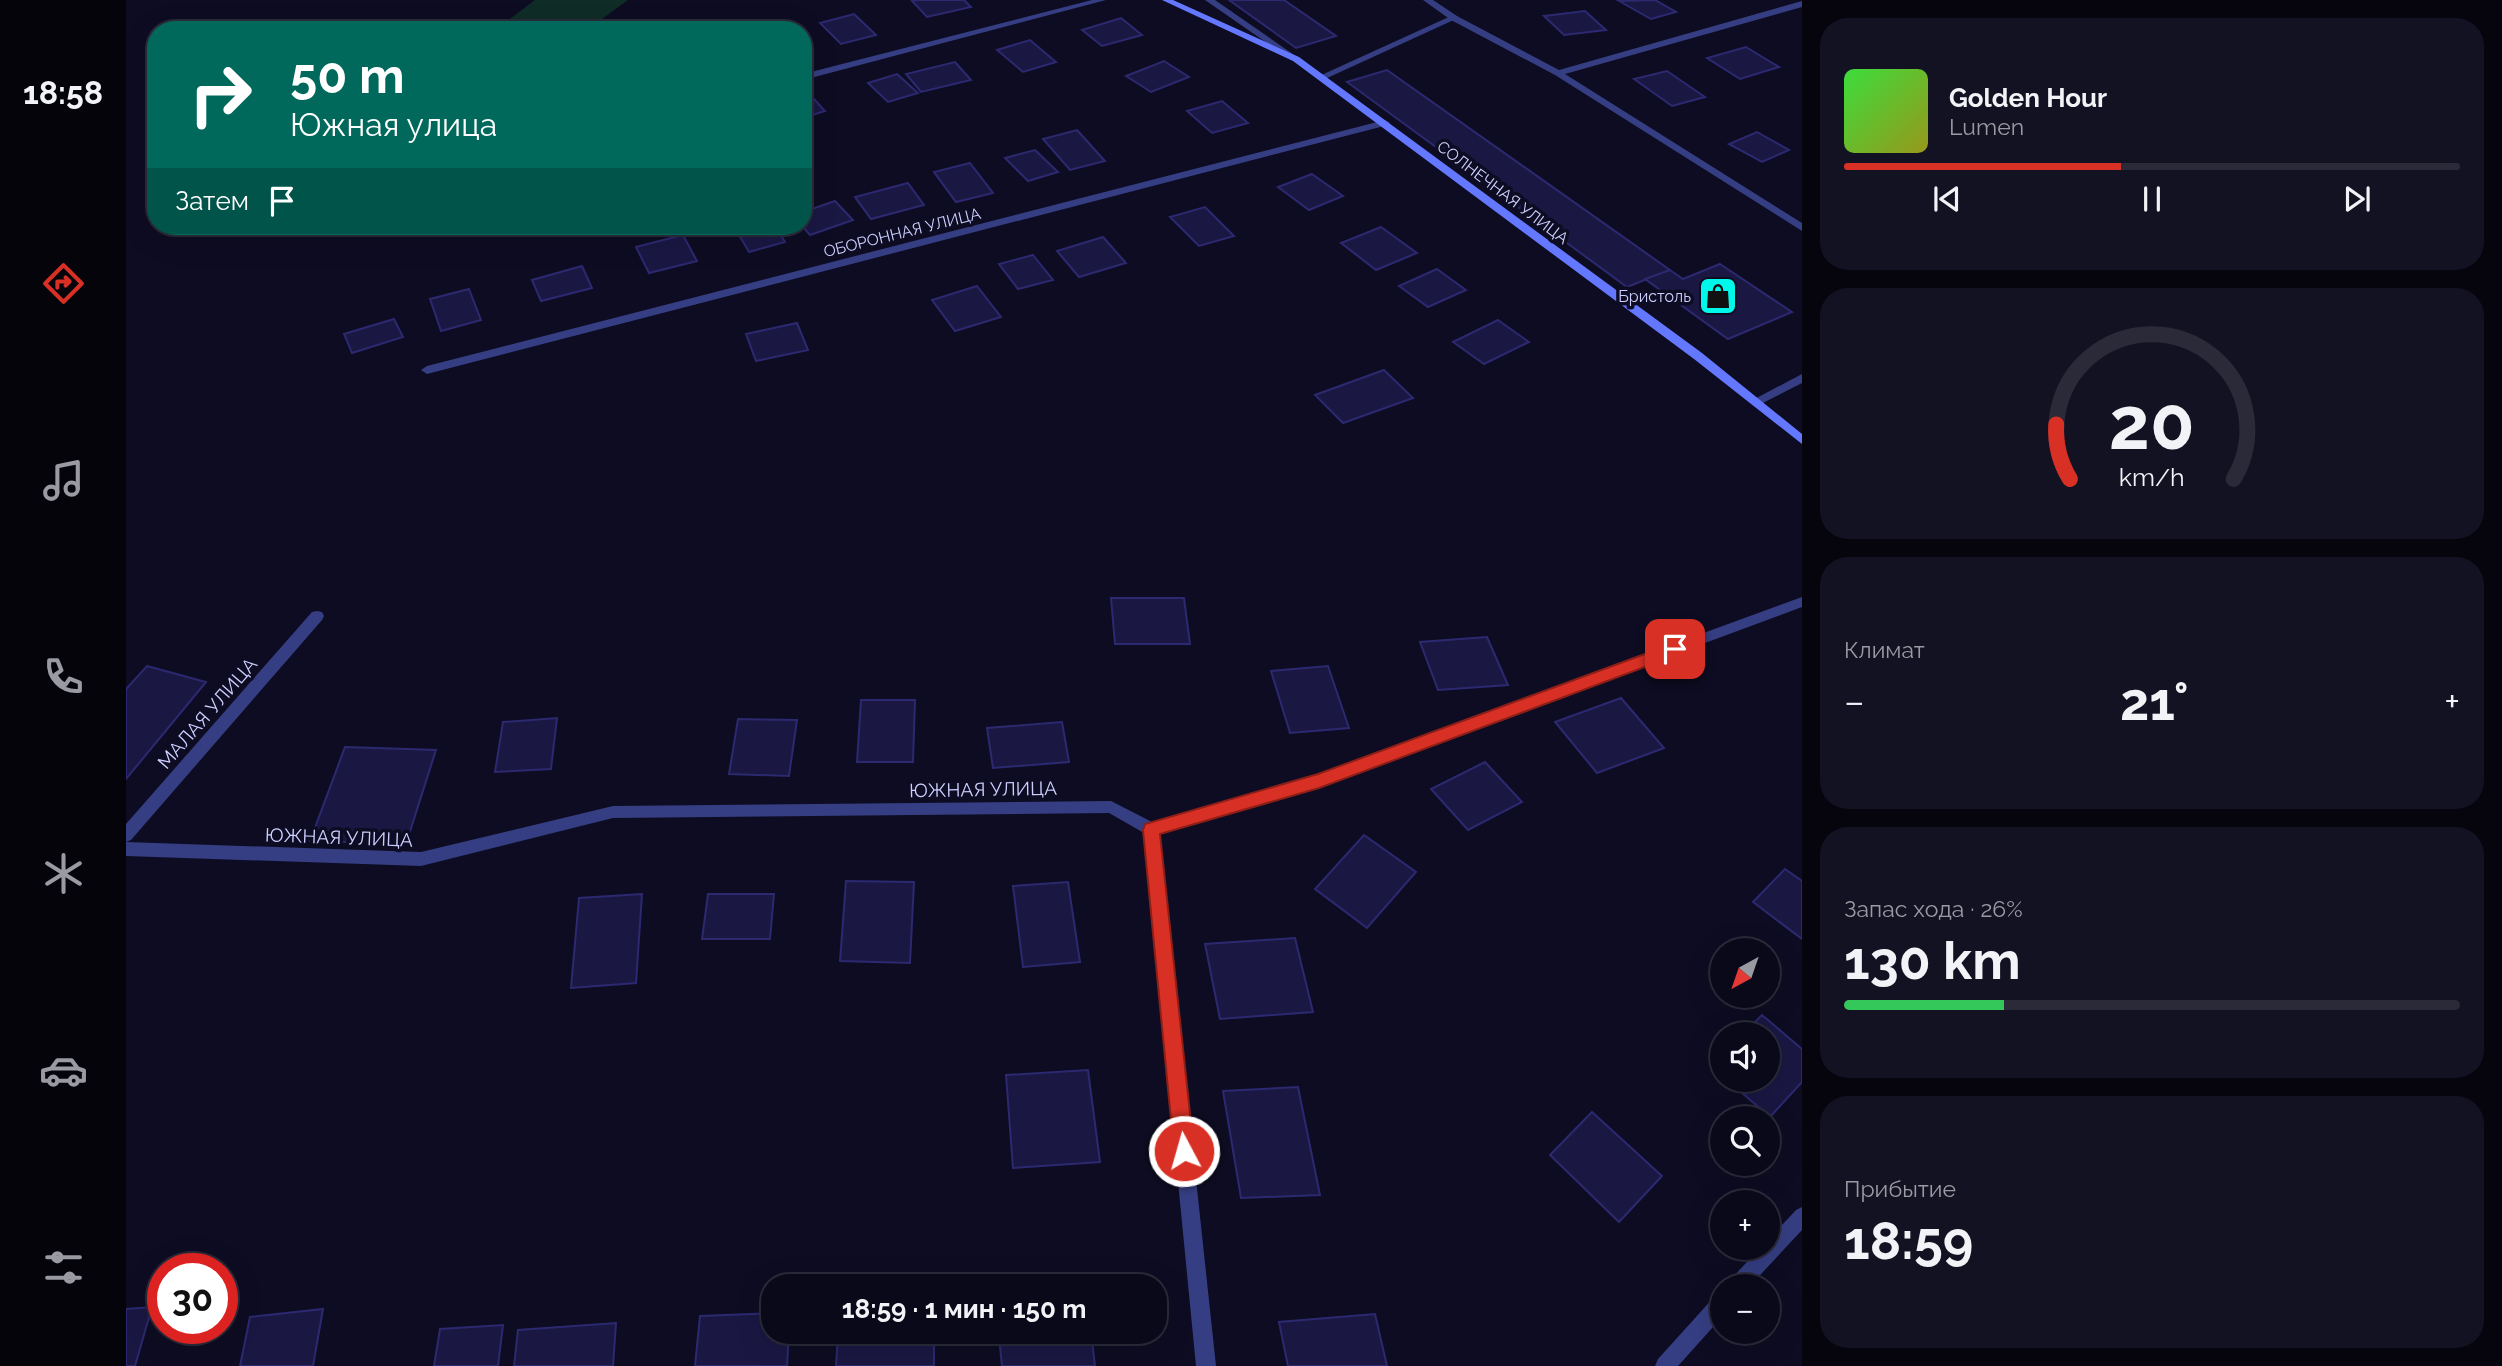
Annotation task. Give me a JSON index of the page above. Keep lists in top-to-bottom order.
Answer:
{
  "streets": {
    "street": [
      "СОЛНЕЧНАЯ УЛИЦА",
      "ОБОРОННАЯ УЛИЦА",
      "МАЛАЯ УЛИЦА",
      "ЮЖНАЯ УЛИЦА"
    ]
  },
  "crossings": [
    ["СОЛНЕЧНАЯ УЛИЦА", "ОБОРОННАЯ УЛИЦА"]
  ],
  "places": {
    "shop": ["Бристоль"]
  },
  "north": "bottom left",
  "page": {
    "tabs": "18:58",
    "turn": ["50 m", "Южная улица"],
    "song": ["Golden Hour", "Lumen"],
    "then": "Затем",
    "tile": [
      "Климат",
      ["Запас хода · 26%", "130 km"],
      ["Прибытие", "18:59"]
    ],
    "heat": ["−", "21°", "+"],
    "map_buttons": ["+", "−"],
    "limit": "30",
    "trip": "18:59 · 1 мин · 150 m",
    "gauge": ["20", "km/h"]
  }
}
